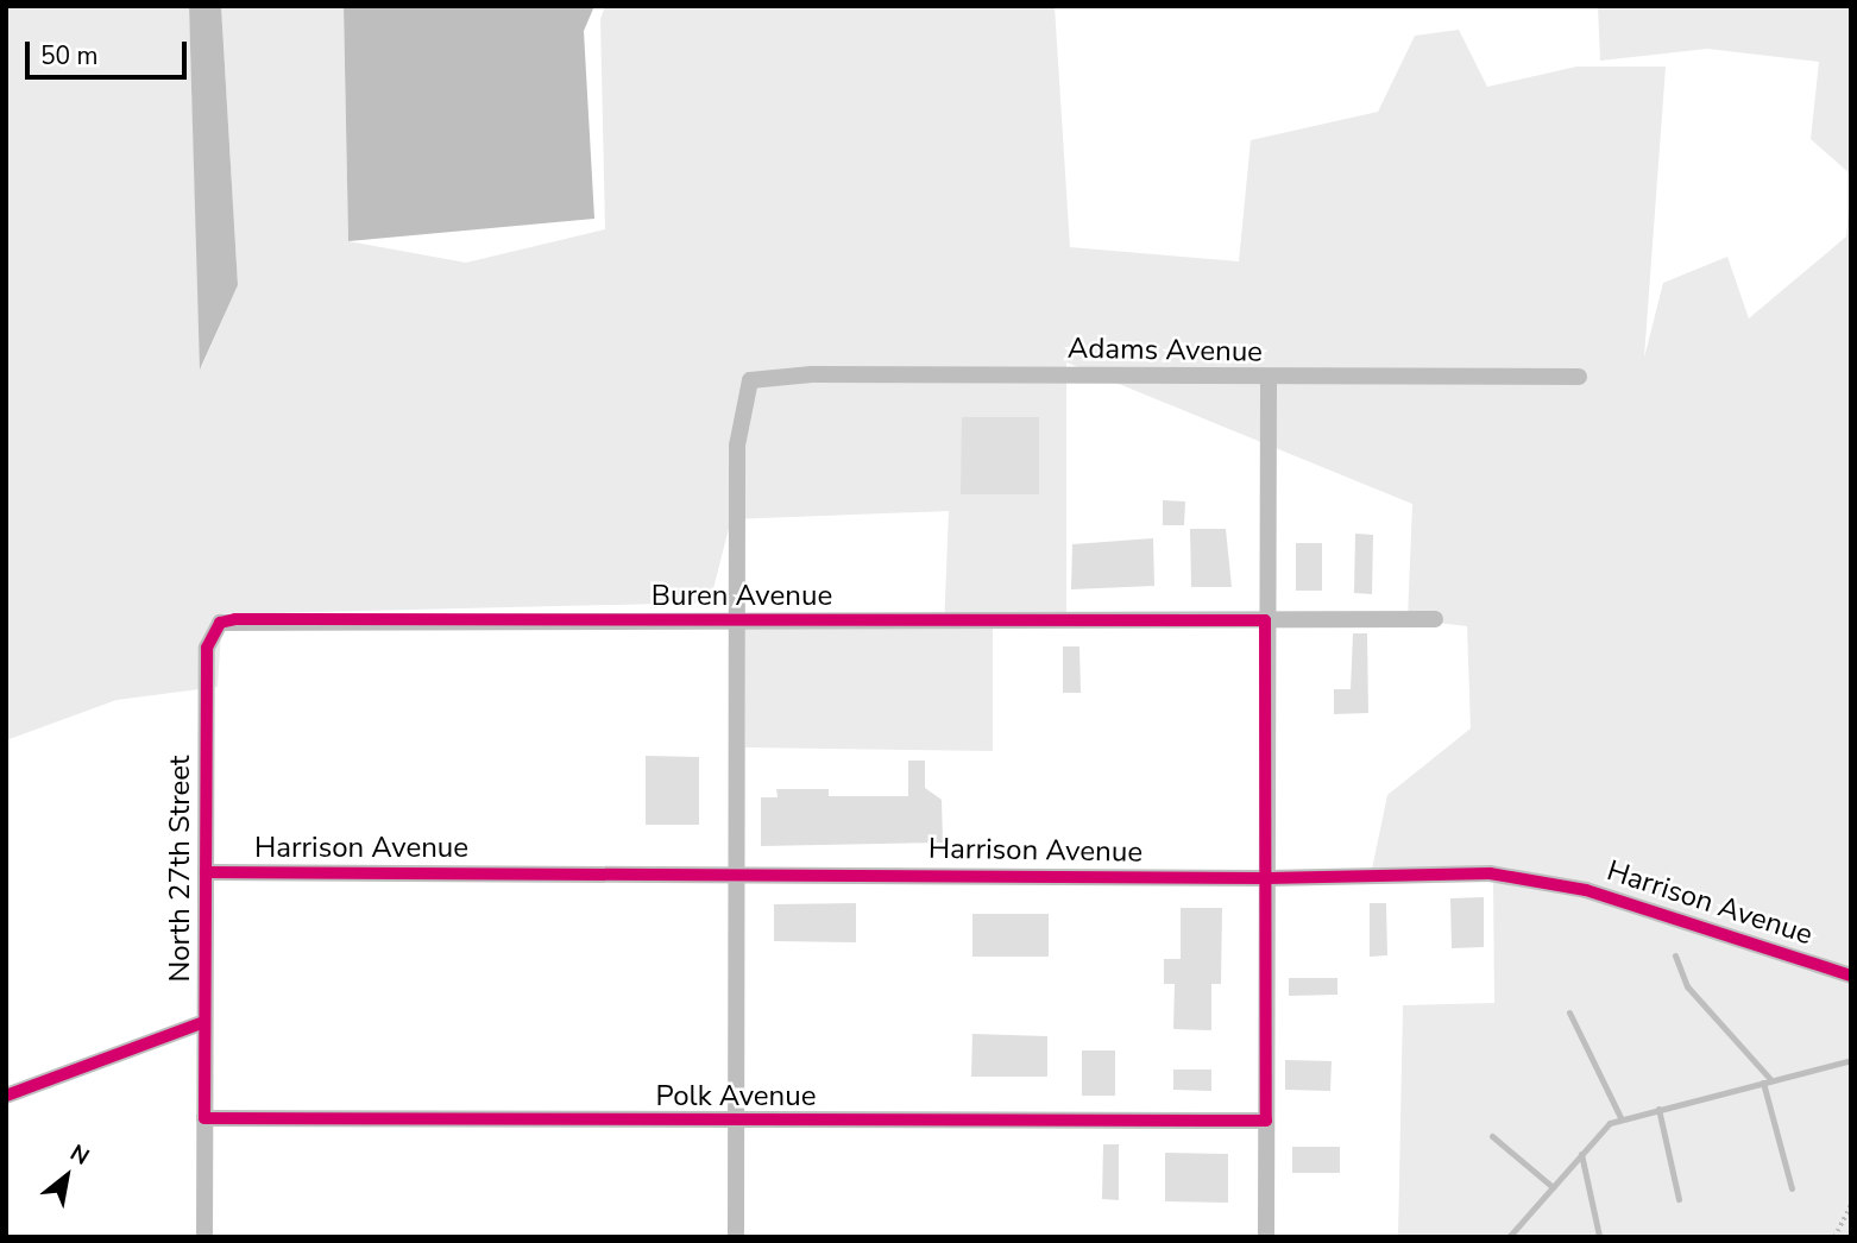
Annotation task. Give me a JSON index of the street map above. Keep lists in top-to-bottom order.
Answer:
{
  "streets": {
    "street": [
      "Adams Avenue",
      "Buren Avenue",
      "Harrison Avenue",
      "North 27th Street",
      "Polk Avenue"
    ]
  },
  "crossings": [
    ["Adams Avenue", "Buren Avenue"],
    ["Buren Avenue", "North 27th Street"],
    ["Harrison Avenue", "North 27th Street"],
    ["North 27th Street", "Polk Avenue"]
  ],
  "scale_bar": "50 m",
  "north": "top right"
}
